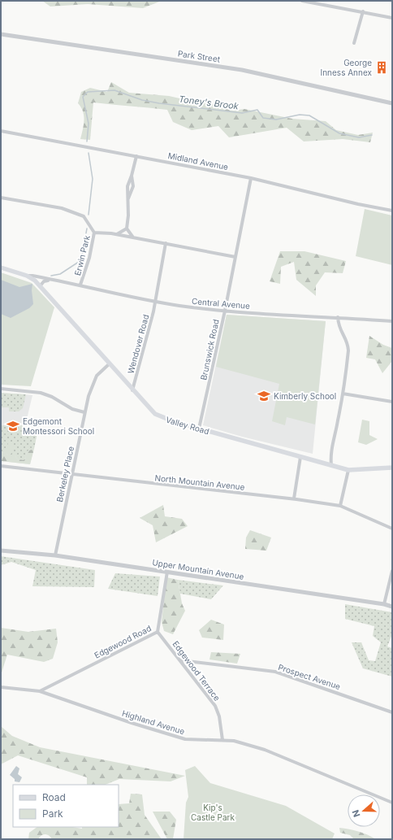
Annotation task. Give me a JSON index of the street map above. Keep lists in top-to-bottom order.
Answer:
{
  "streets": {
    "main road": ["Valley Road"],
    "street": [
      "Park Street",
      "Midland Avenue",
      "Erwin Park",
      "Central Avenue",
      "Wendover Road",
      "Brunswick Road",
      "Berkeley Place",
      "North Mountain Avenue",
      "Upper Mountain Avenue",
      "Edgewood Road",
      "Edgewood Terrace",
      "Prospect Avenue",
      "Highland Avenue"
    ]
  },
  "crossings": [
    ["Midland Avenue", "Brunswick Road"],
    ["Erwin Park", "Central Avenue"],
    ["Erwin Park", "Brunswick Road"],
    ["Central Avenue", "Wendover Road"],
    ["Central Avenue", "Brunswick Road"],
    ["Central Avenue", "Valley Road"],
    ["Wendover Road", "Valley Road"],
    ["Brunswick Road", "Valley Road"],
    ["Valley Road", "Berkeley Place"],
    ["Berkeley Place", "North Mountain Avenue"],
    ["Berkeley Place", "Upper Mountain Avenue"],
    ["Upper Mountain Avenue", "Edgewood Road"],
    ["Edgewood Road", "Edgewood Terrace"],
    ["Edgewood Road", "Highland Avenue"],
    ["Edgewood Terrace", "Prospect Avenue"],
    ["Edgewood Terrace", "Highland Avenue"]
  ],
  "water": ["Toney's Brook"],
  "parks": ["Kip's Castle Park"],
  "places": {
    "building": ["George Inness Annex"],
    "school or university": ["Kimberly School", "Edgemont Montessori School"]
  },
  "legend": ["Road", "Park"],
  "north": "left"
}
